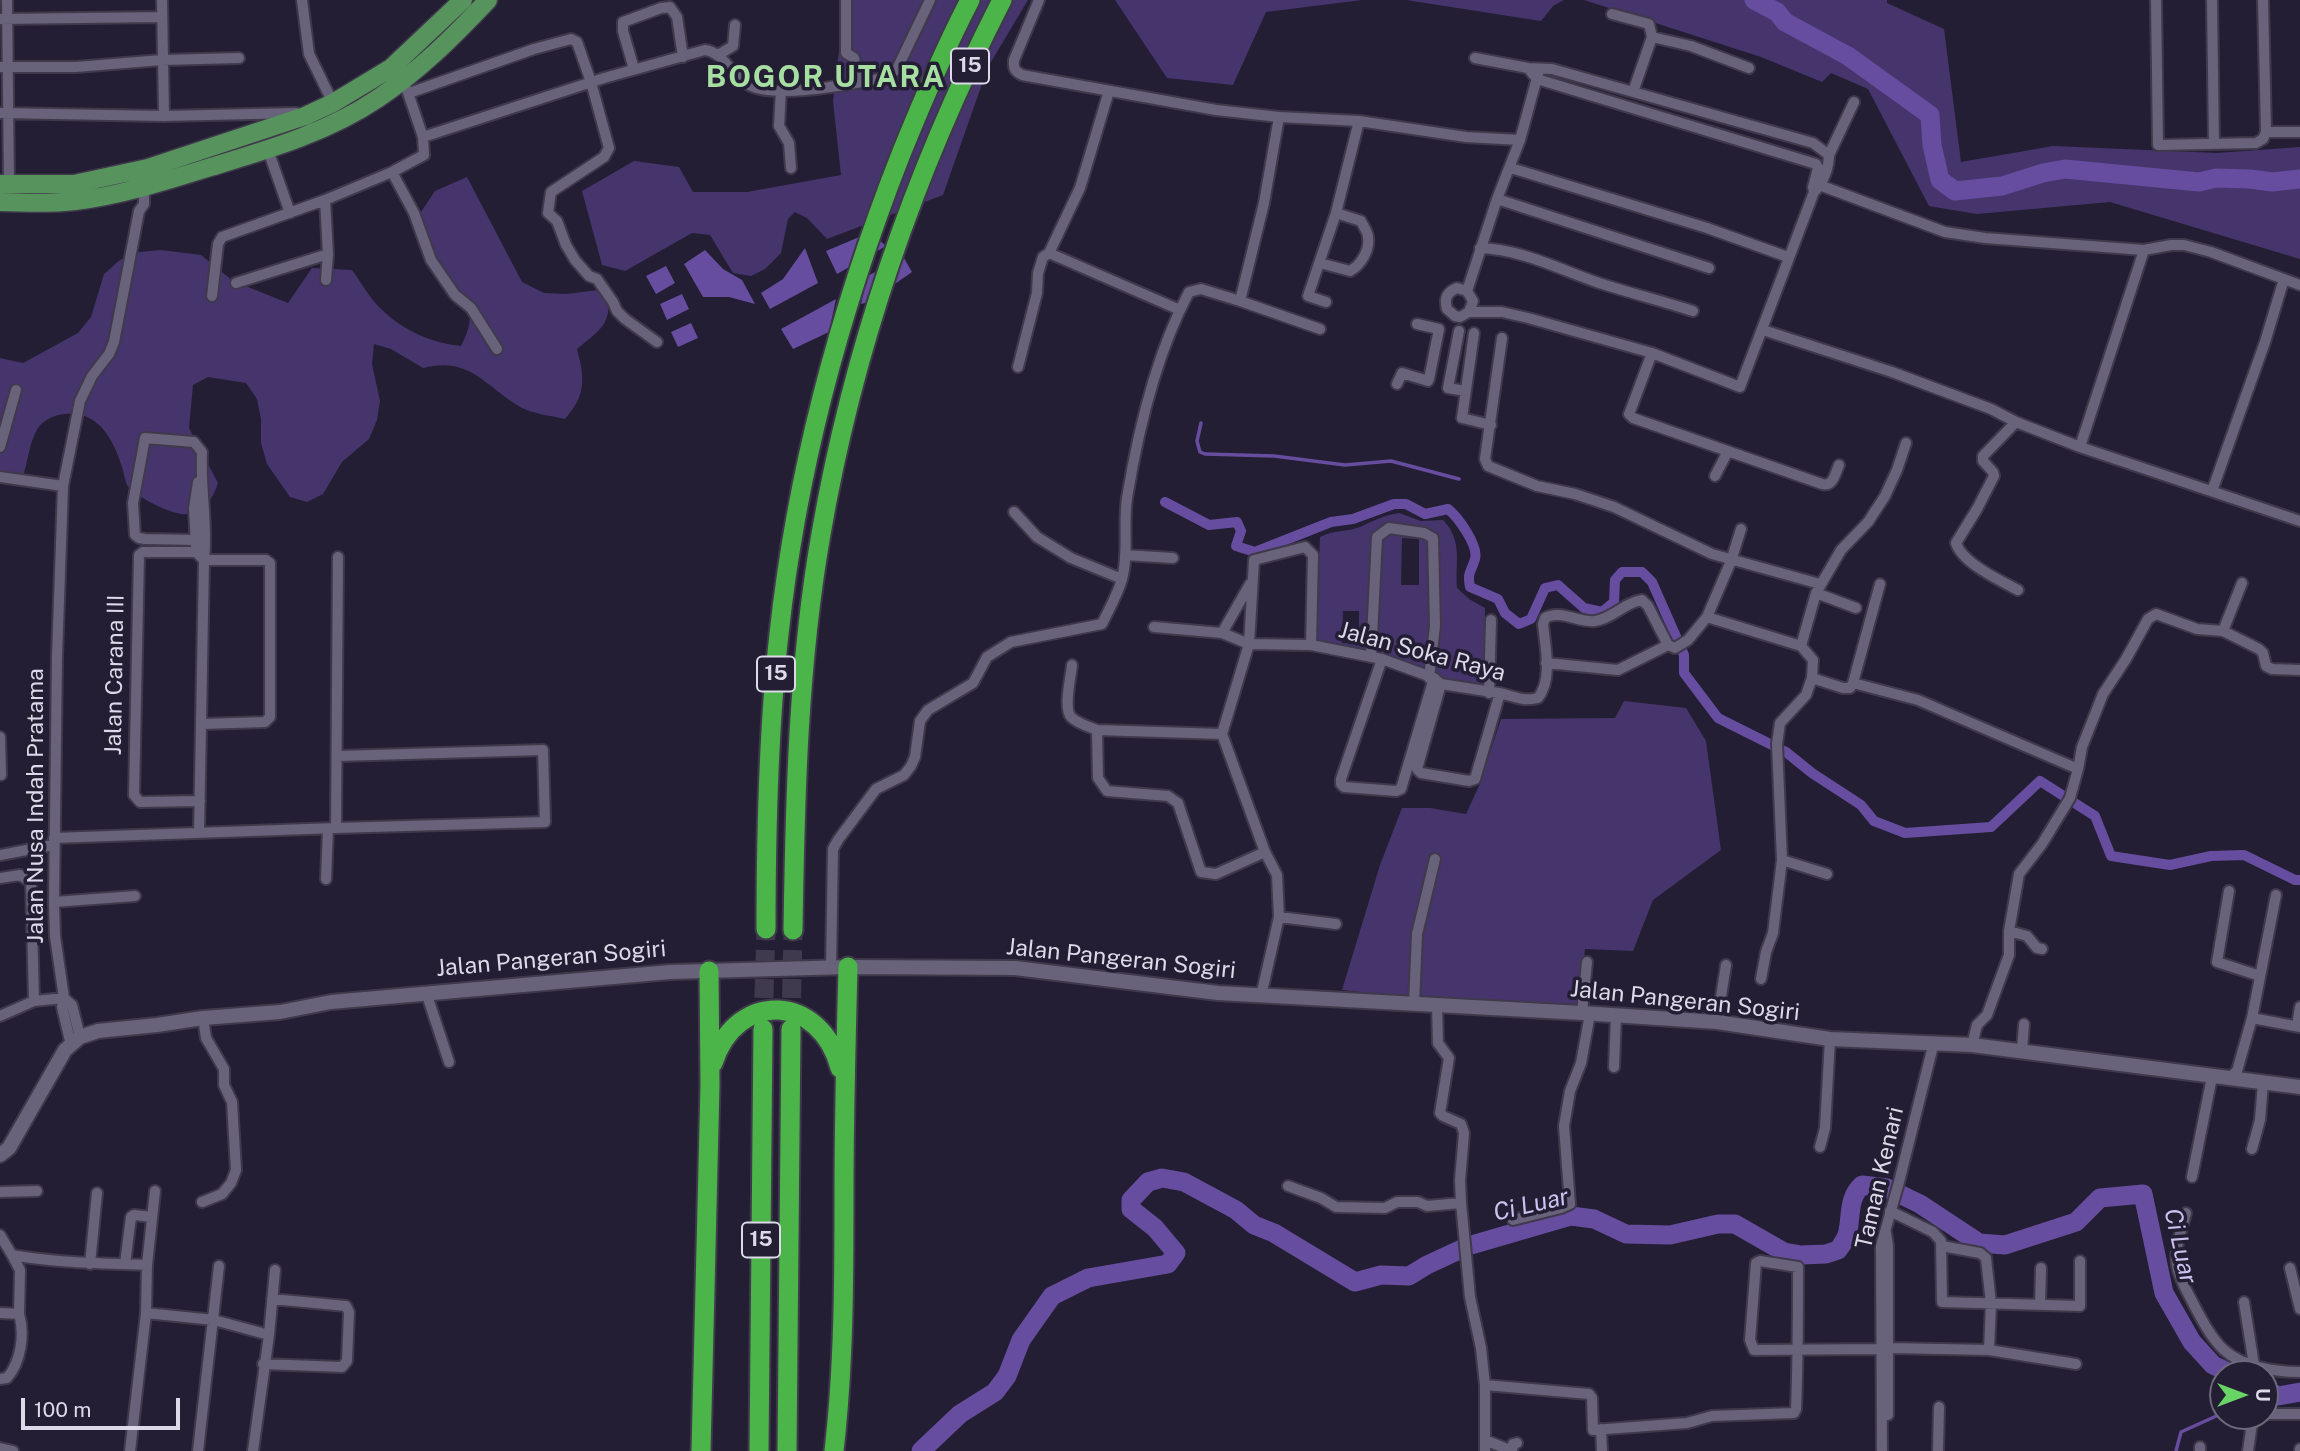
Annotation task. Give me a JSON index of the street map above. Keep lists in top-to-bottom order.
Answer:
{
  "streets": {
    "highway": ["15"],
    "street": [
      "Jalan Soka Raya",
      "Jalan Carana III",
      "Jalan Nusa Indah Pratama",
      "Jalan Pangeran Sogiri",
      "Taman Kenari"
    ]
  },
  "crossings": [
    ["Jalan Nusa Indah Pratama", "Jalan Pangeran Sogiri"],
    ["Jalan Pangeran Sogiri", "Taman Kenari"]
  ],
  "districts": ["BOGOR UTARA"],
  "water": ["Ci Luar"],
  "scale_bar": "100 m",
  "north": "right"
}
